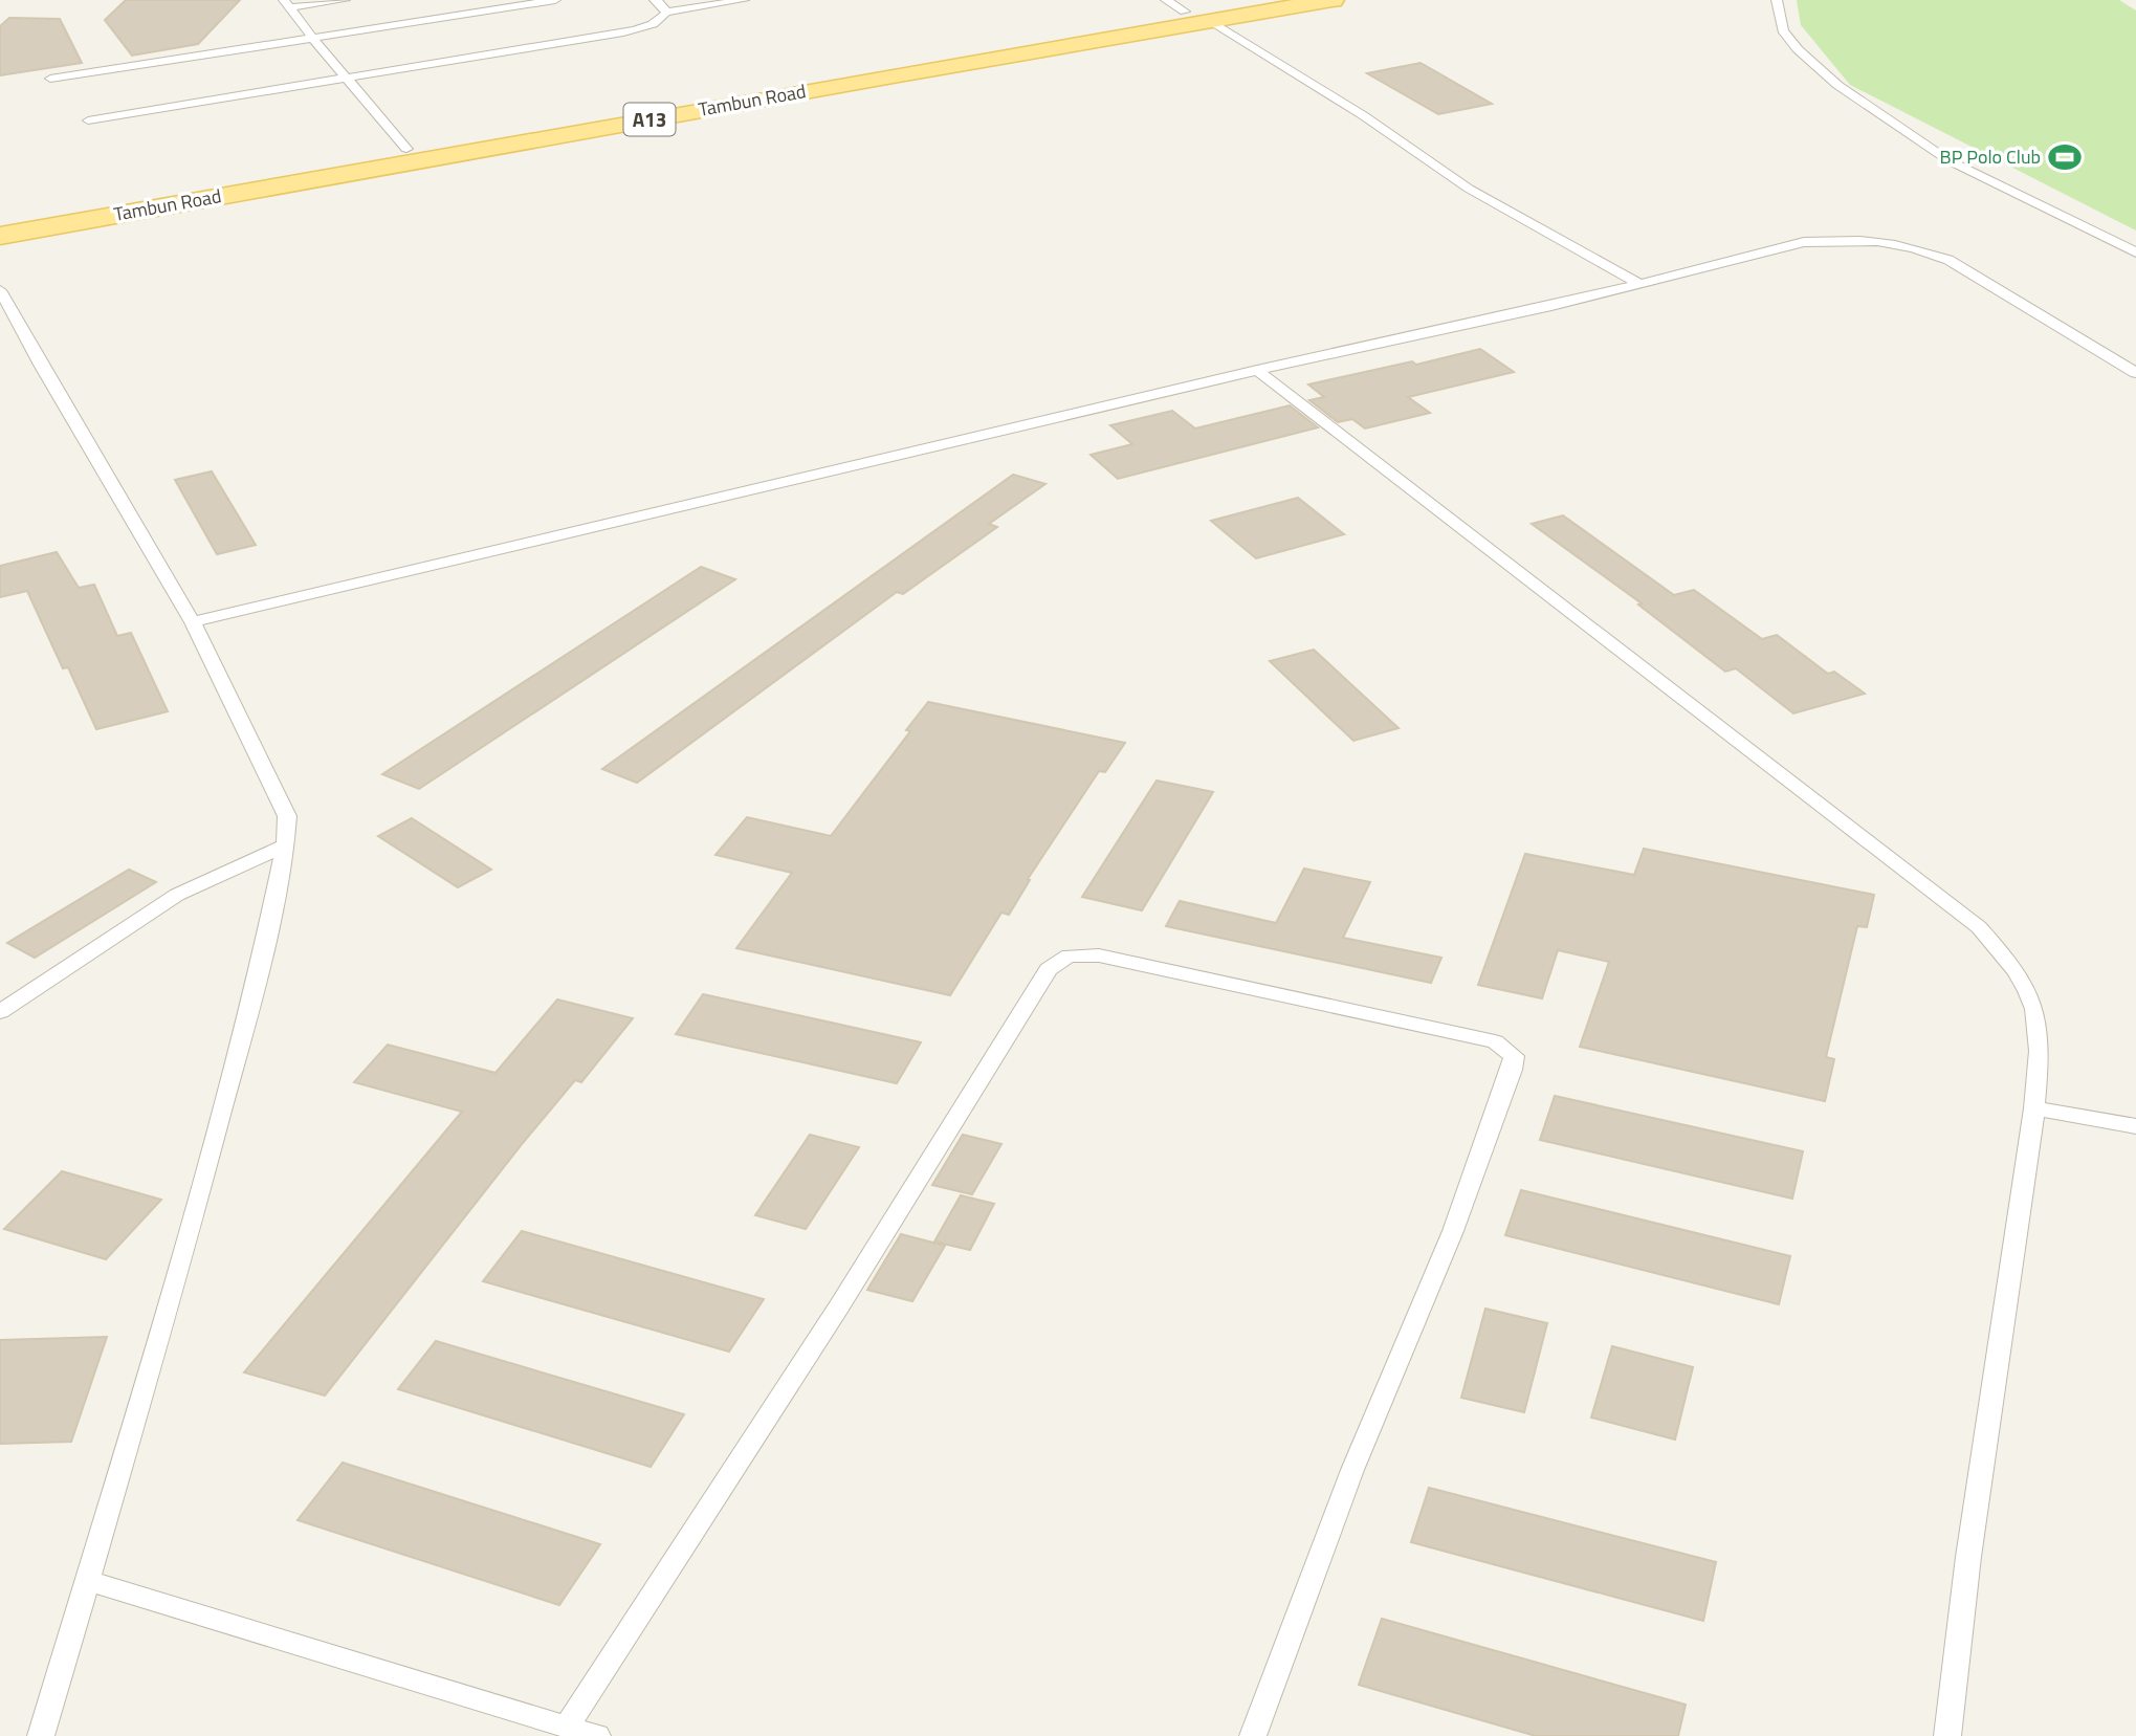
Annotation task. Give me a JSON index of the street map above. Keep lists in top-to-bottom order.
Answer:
{
  "streets": {
    "main road": ["Tambun Road", "A13"]
  },
  "places": {
    "sports": ["BP Polo Club"]
  }
}
